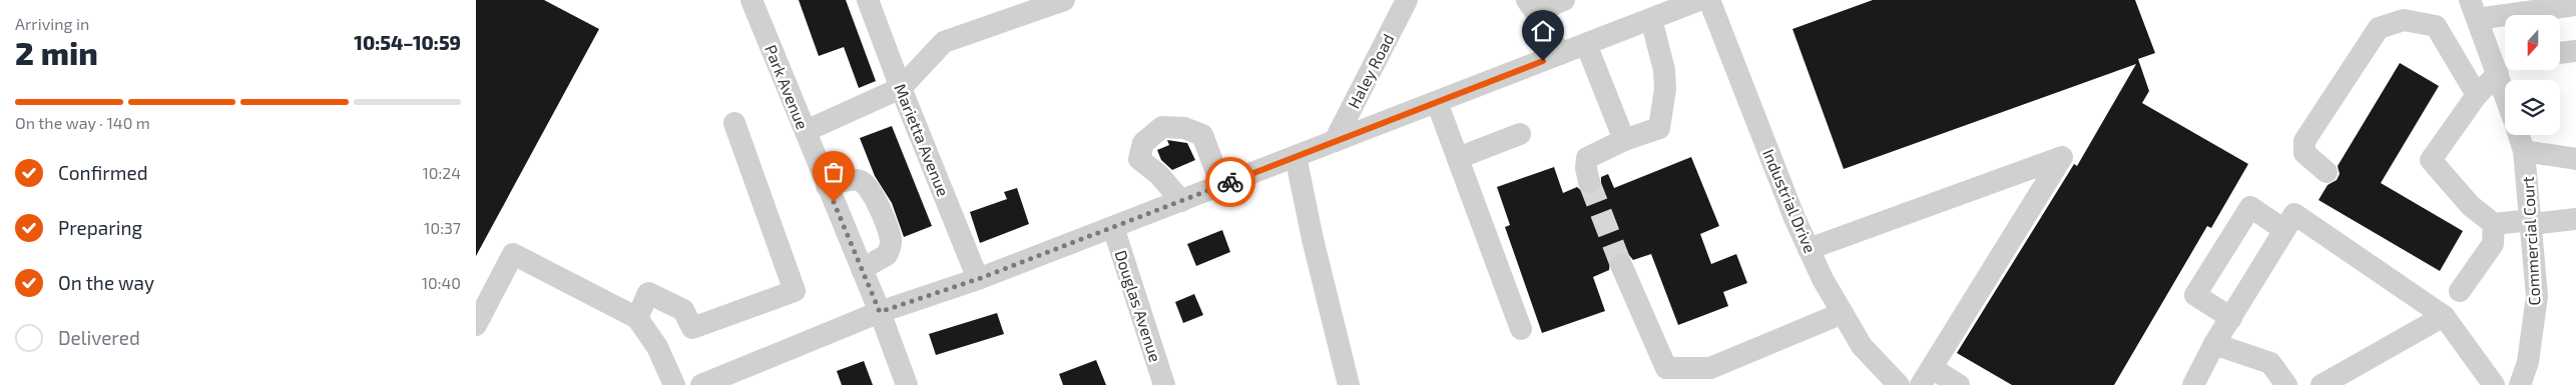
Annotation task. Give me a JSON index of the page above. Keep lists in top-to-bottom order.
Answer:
{
  "streets": {
    "street": [
      "Haley Road",
      "Park Avenue",
      "Marietta Avenue",
      "Industrial Drive",
      "Commercial Court",
      "Douglas Avenue"
    ]
  },
  "north": "bottom",
  "page": {
    "heading": ["2 min", "Arriving in", "10:54–10:59"],
    "bar": "On the way · 140 m",
    "list": [
      ["Confirmed", "10:24"],
      ["Preparing", "10:37"],
      ["On the way", "10:40"],
      "Delivered"
    ]
  }
}
